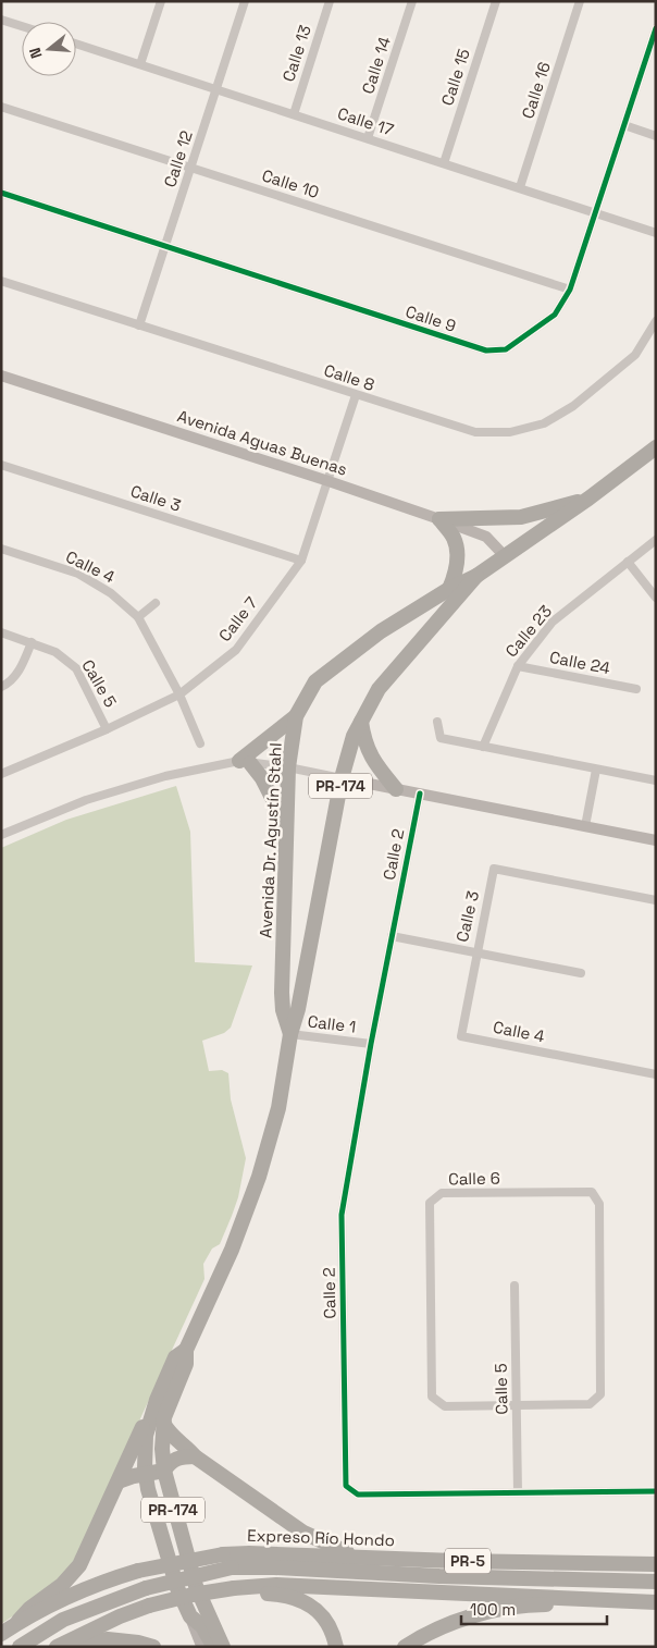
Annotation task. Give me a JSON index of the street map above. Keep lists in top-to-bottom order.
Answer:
{
  "streets": {
    "highway": [
      "PR-174",
      "Avenida Dr. Agustín Stahl",
      "Expreso Río Hondo",
      "PR-5"
    ],
    "street": [
      "Calle 13",
      "Calle 14",
      "Calle 15",
      "Calle 16",
      "Calle 17",
      "Calle 12",
      "Calle 10",
      "Calle 9",
      "Calle 8",
      "Avenida Aguas Buenas",
      "Calle 3",
      "Calle 4",
      "Calle 7",
      "Calle 23",
      "Calle 24",
      "Calle 5",
      "Calle 2",
      "Calle 1",
      "Calle 6"
    ]
  },
  "crossings": [
    ["Calle 13", "Calle 17"],
    ["Calle 14", "Calle 17"],
    ["Calle 15", "Calle 17"],
    ["Calle 16", "Calle 17"],
    ["Calle 17", "Calle 12"],
    ["Calle 17", "Calle 9"],
    ["Calle 12", "Calle 10"],
    ["Calle 12", "Calle 9"],
    ["Calle 12", "Calle 8"],
    ["Calle 10", "Calle 9"],
    ["Calle 8", "Calle 7"],
    ["Avenida Aguas Buenas", "Calle 7"],
    ["Avenida Aguas Buenas", "Avenida Dr. Agustín Stahl"],
    ["Calle 3", "Calle 4"],
    ["Calle 3", "Calle 7"],
    ["Calle 3", "Calle 2"],
    ["Calle 4", "Calle 7"],
    ["Calle 7", "Calle 5"],
    ["Calle 23", "Calle 24"],
    ["Calle 5", "Calle 2"],
    ["Calle 5", "Calle 6"],
    ["Avenida Dr. Agustín Stahl", "Calle 1"],
    ["Calle 2", "Calle 1"]
  ],
  "scale_bar": "100 m",
  "north": "left"
}
